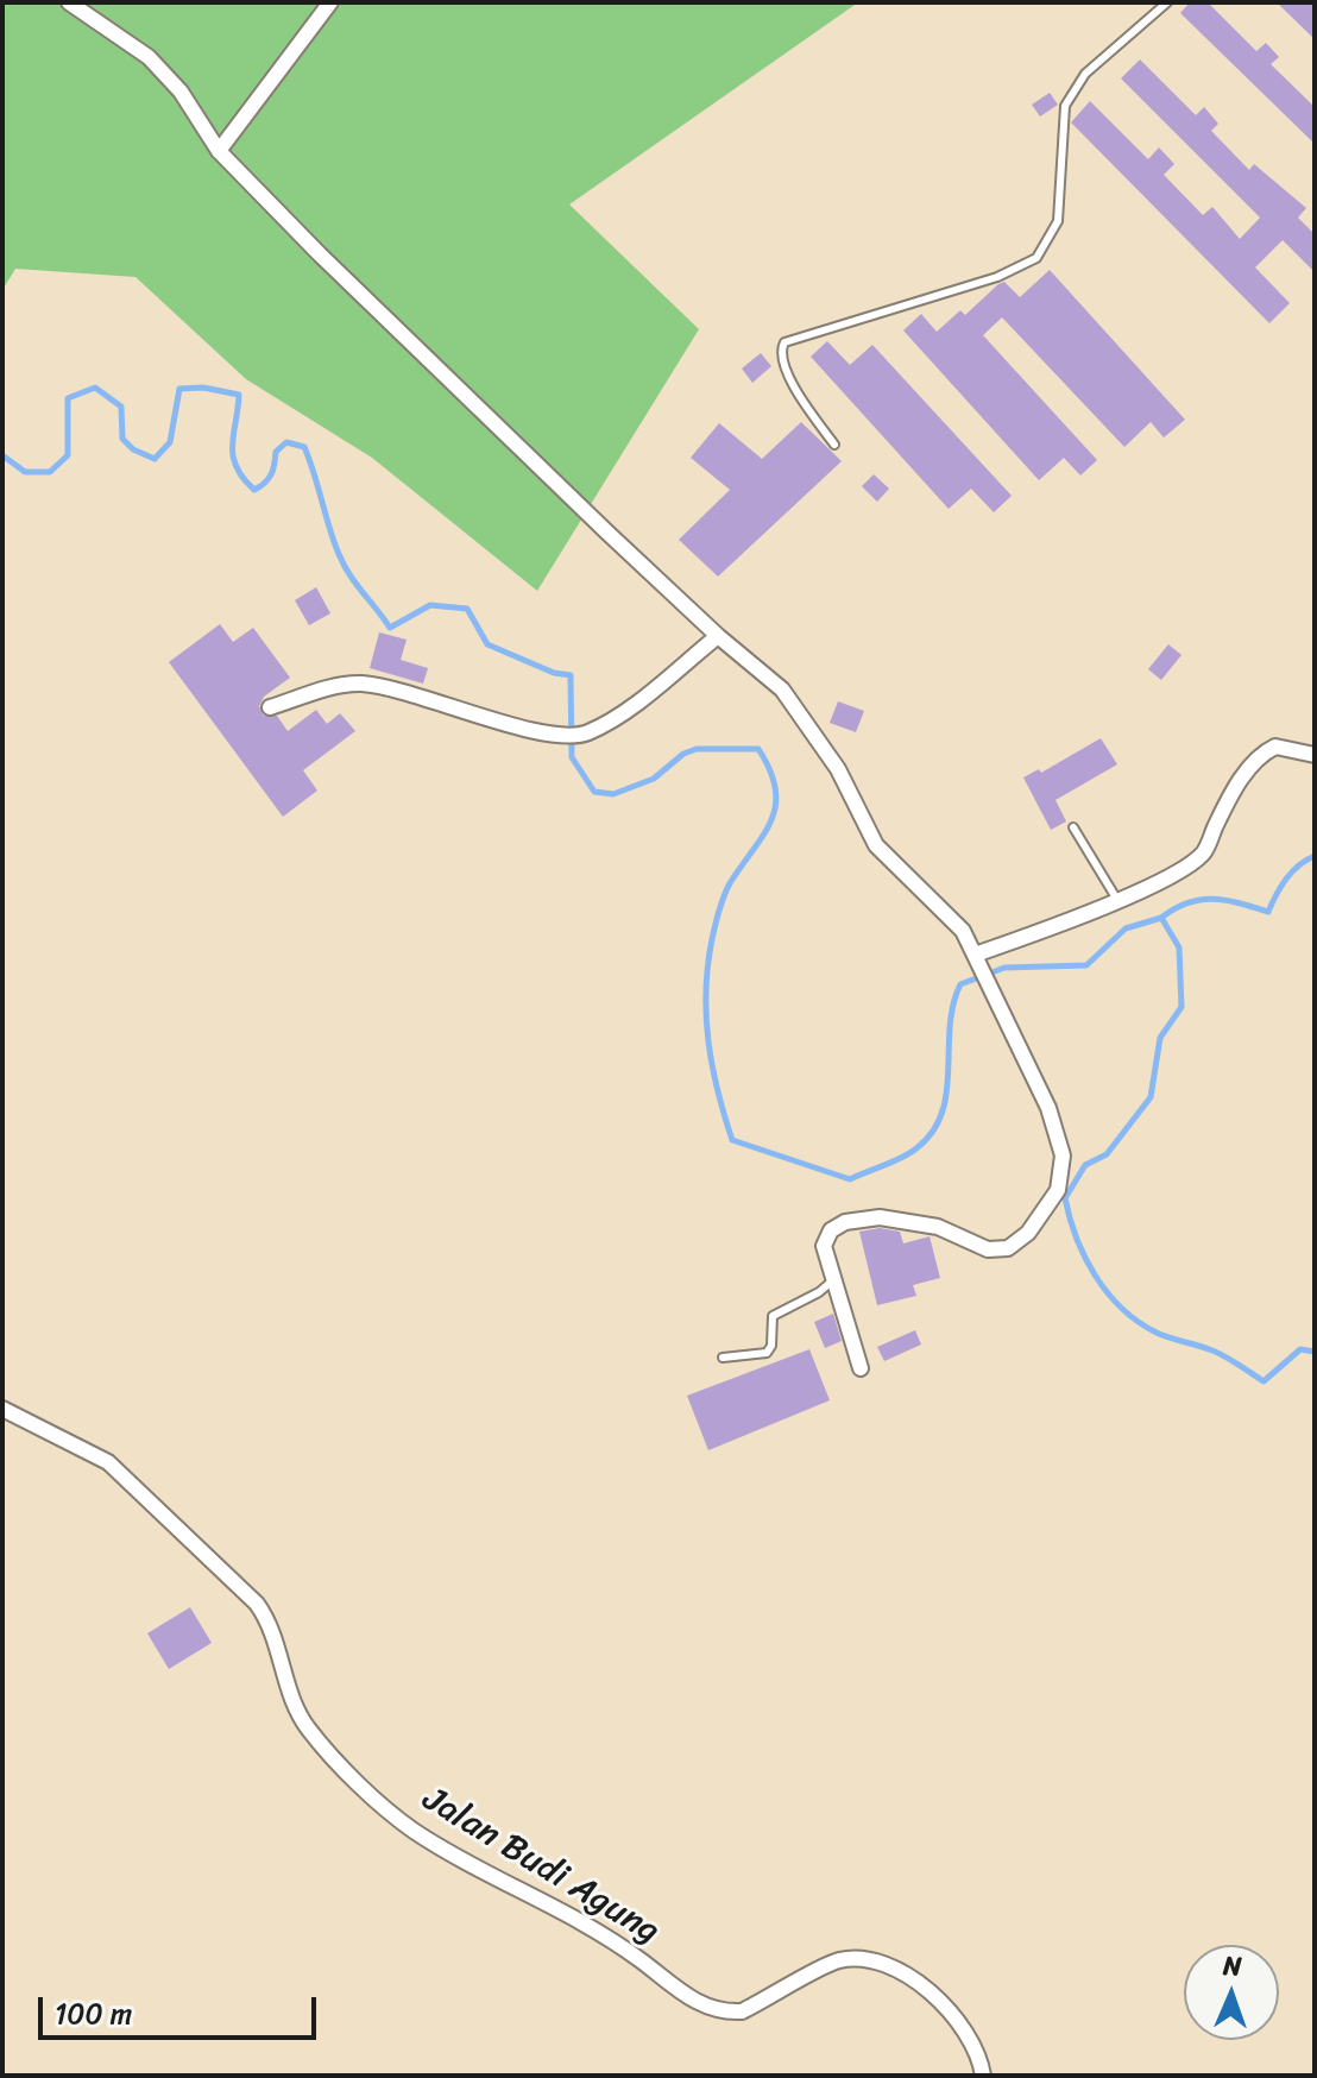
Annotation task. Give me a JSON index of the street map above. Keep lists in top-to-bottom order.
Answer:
{
  "streets": {
    "street": ["Jalan Budi Agung"]
  },
  "scale_bar": "100 m",
  "north": "top"
}
